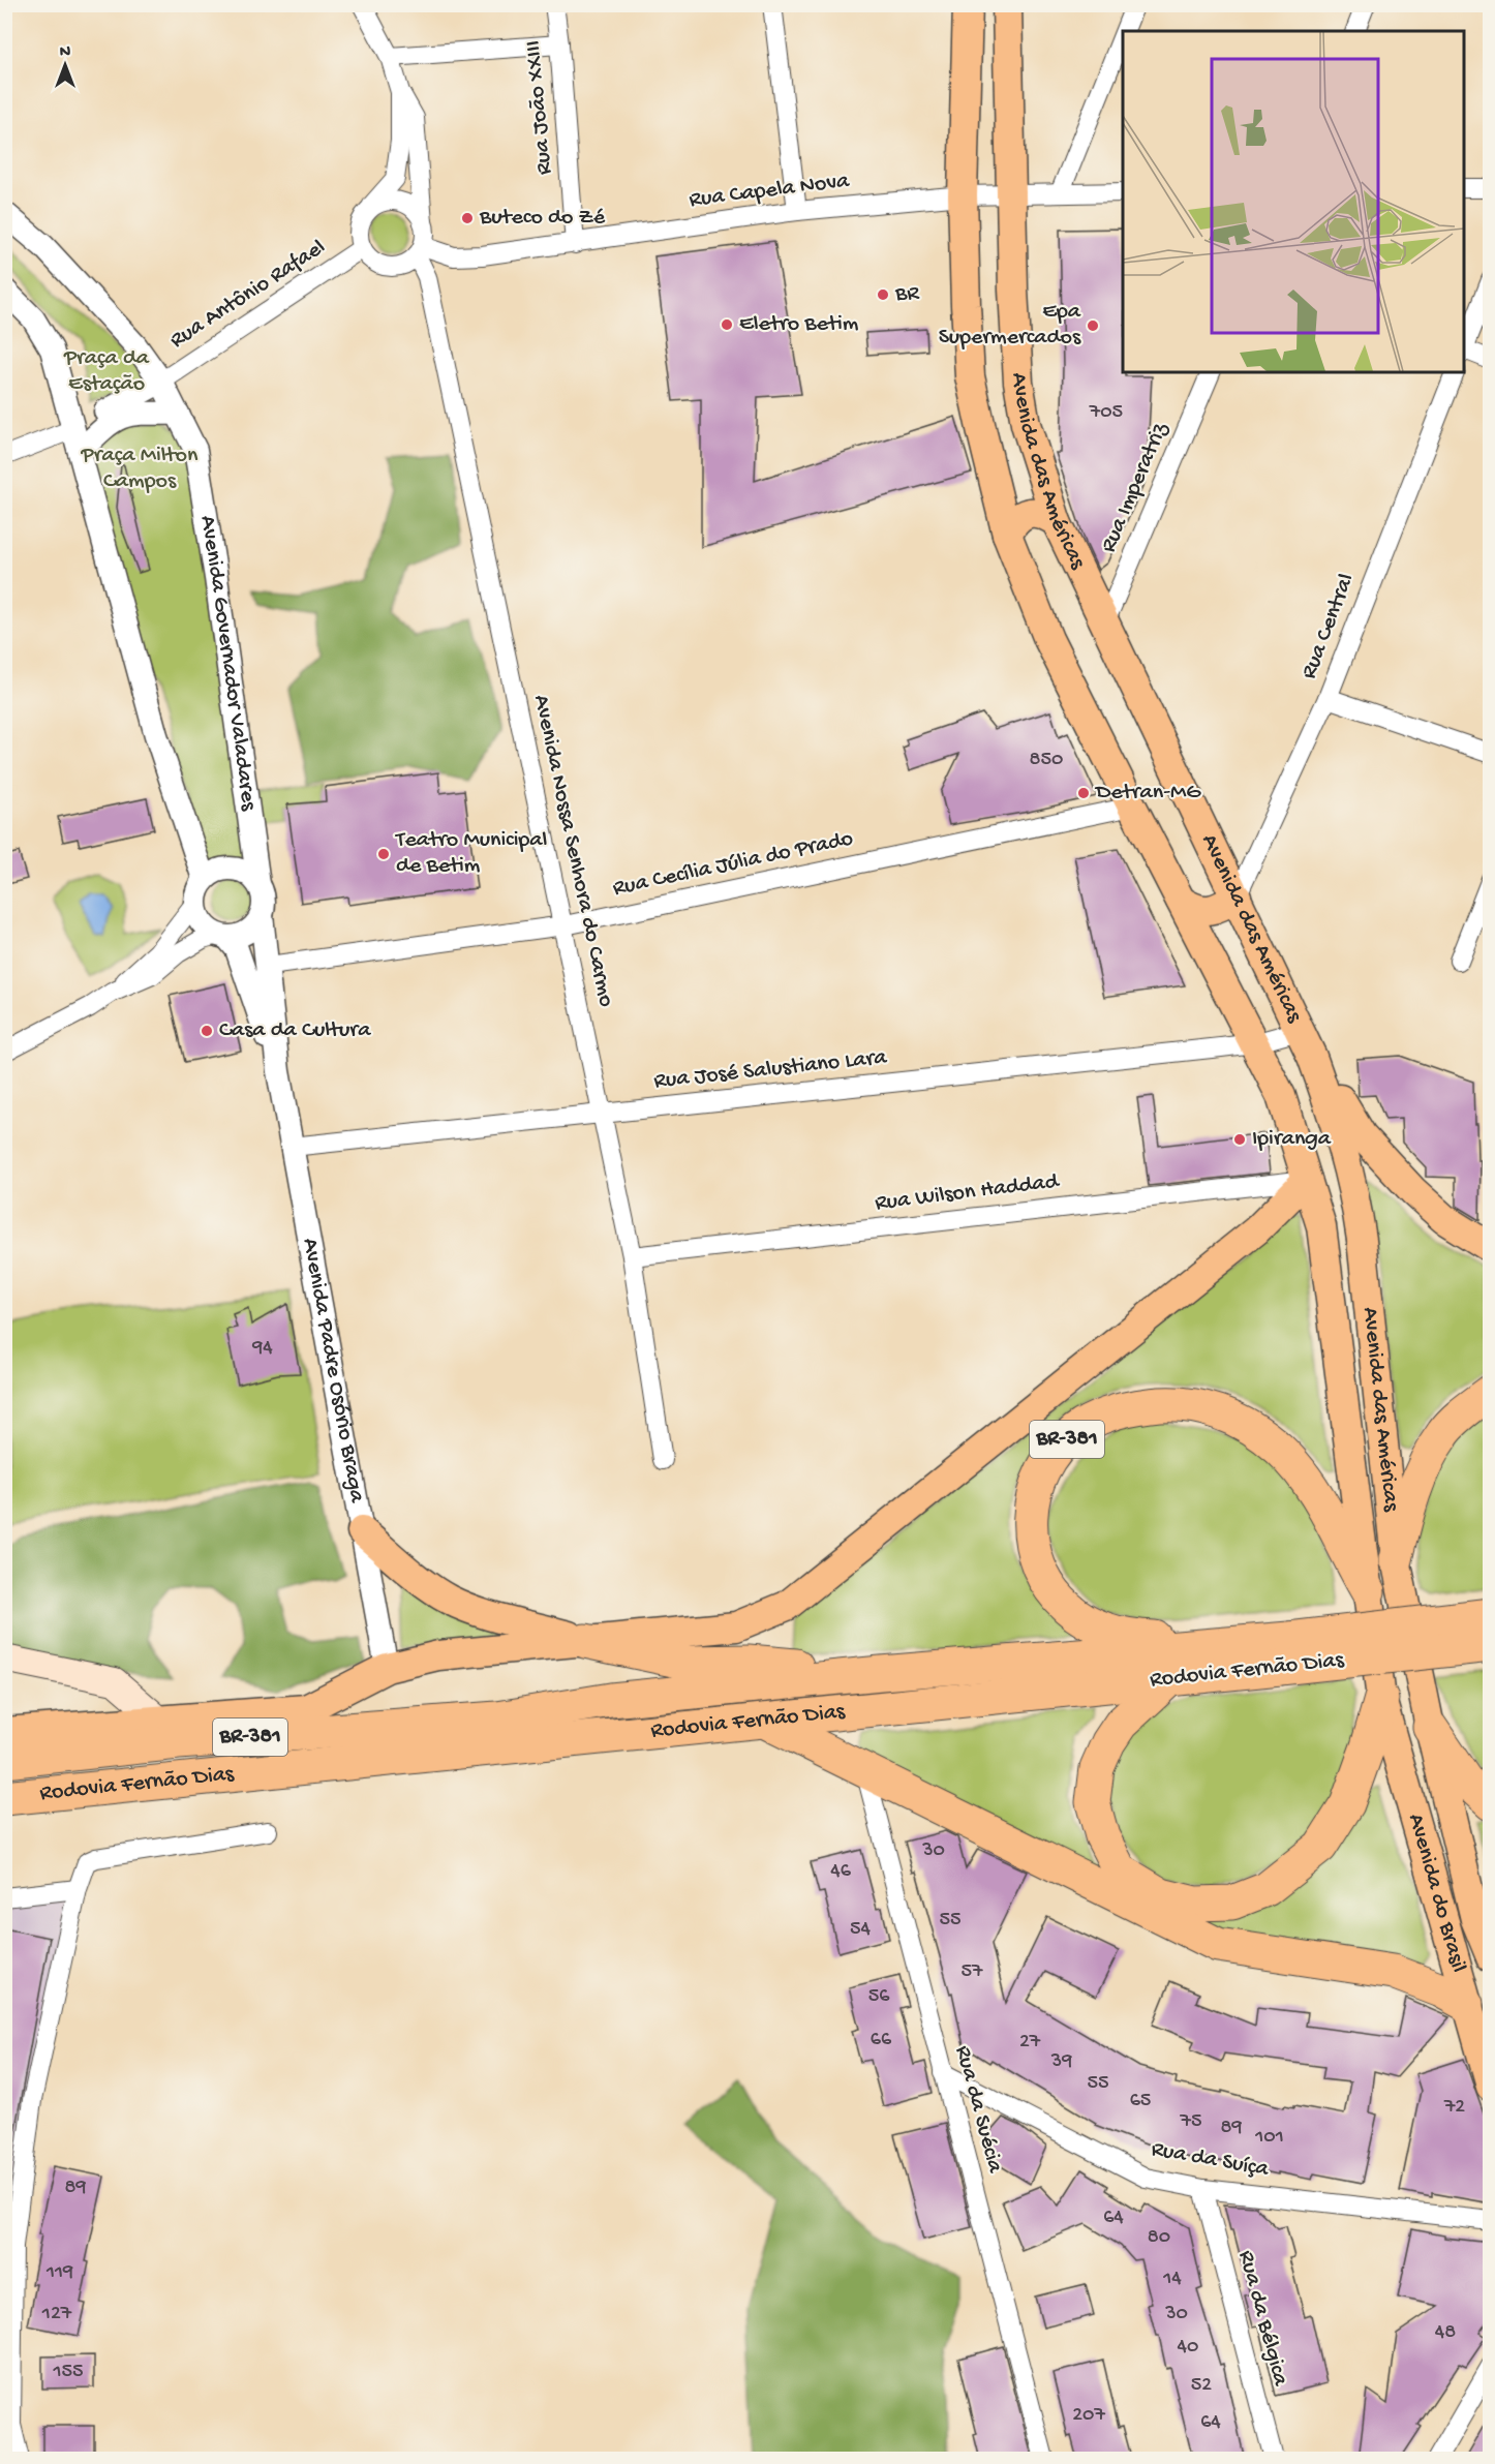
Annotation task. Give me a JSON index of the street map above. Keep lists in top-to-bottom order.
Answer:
{
  "streets": {
    "highway": ["BR-381", "Rodovia Fernão Dias"],
    "main road": ["Avenida das Américas", "Avenida do Brasil"],
    "street": [
      "Rua João XXIII",
      "Rua Capela Nova",
      "Rua Antônio Rafael",
      "Rua Imperatriz",
      "Rua Central",
      "Avenida Governador Valadares",
      "Avenida Nossa Senhora do Carmo",
      "Rua Cecília Júlia do Prado",
      "Rua José Salustiano Lara",
      "Rua Wilson Haddad",
      "Avenida Padre Osório Braga",
      "Rua da Suécia",
      "Rua da Suíça",
      "Rua da Bélgica"
    ]
  },
  "crossings": [
    ["Rua João XXIII", "Rua Capela Nova"],
    ["Rua Capela Nova", "Rua Antônio Rafael"],
    ["Rua Capela Nova", "Avenida das Américas"],
    ["Rua Capela Nova", "Avenida Nossa Senhora do Carmo"],
    ["Rua Antônio Rafael", "Avenida Governador Valadares"],
    ["Rua Antônio Rafael", "Avenida Nossa Senhora do Carmo"],
    ["Avenida das Américas", "Rua Imperatriz"],
    ["Avenida das Américas", "Rua Central"],
    ["Avenida das Américas", "Rua Cecília Júlia do Prado"],
    ["Avenida das Américas", "Rua José Salustiano Lara"],
    ["Avenida das Américas", "Rua Wilson Haddad"],
    ["Avenida das Américas", "BR-381"],
    ["Avenida das Américas", "Avenida do Brasil"],
    ["Avenida Governador Valadares", "Avenida Padre Osório Braga"],
    ["Avenida Nossa Senhora do Carmo", "Rua Cecília Júlia do Prado"],
    ["Avenida Nossa Senhora do Carmo", "Rua José Salustiano Lara"],
    ["Avenida Nossa Senhora do Carmo", "Rua Wilson Haddad"],
    ["Rua Cecília Júlia do Prado", "Avenida Padre Osório Braga"],
    ["Rua José Salustiano Lara", "Avenida Padre Osório Braga"],
    ["BR-381", "Rodovia Fernão Dias"],
    ["Rua da Suécia", "Rua da Suíça"],
    ["Rua da Suíça", "Rua da Bélgica"]
  ],
  "parks": ["Praça da Estação", "Praça Milton Campos"],
  "places": [
    "Buteco do Zé",
    "BR",
    "Eletro Betim",
    "Epa Supermercados",
    "Detran-MG",
    "Teatro Municipal de Betim",
    "Casa da Cultura",
    "Ipiranga"
  ],
  "house_numbers": [
    "705",
    "850",
    "94",
    "30",
    "46",
    "55",
    "54",
    "57",
    "56",
    "66",
    "27",
    "39",
    "55",
    "65",
    "72",
    "75",
    "89",
    "101",
    "89",
    "64",
    "80",
    "119",
    "14",
    "127",
    "30",
    "48",
    "40",
    "155",
    "52",
    "207",
    "64"
  ],
  "north": "top"
}
